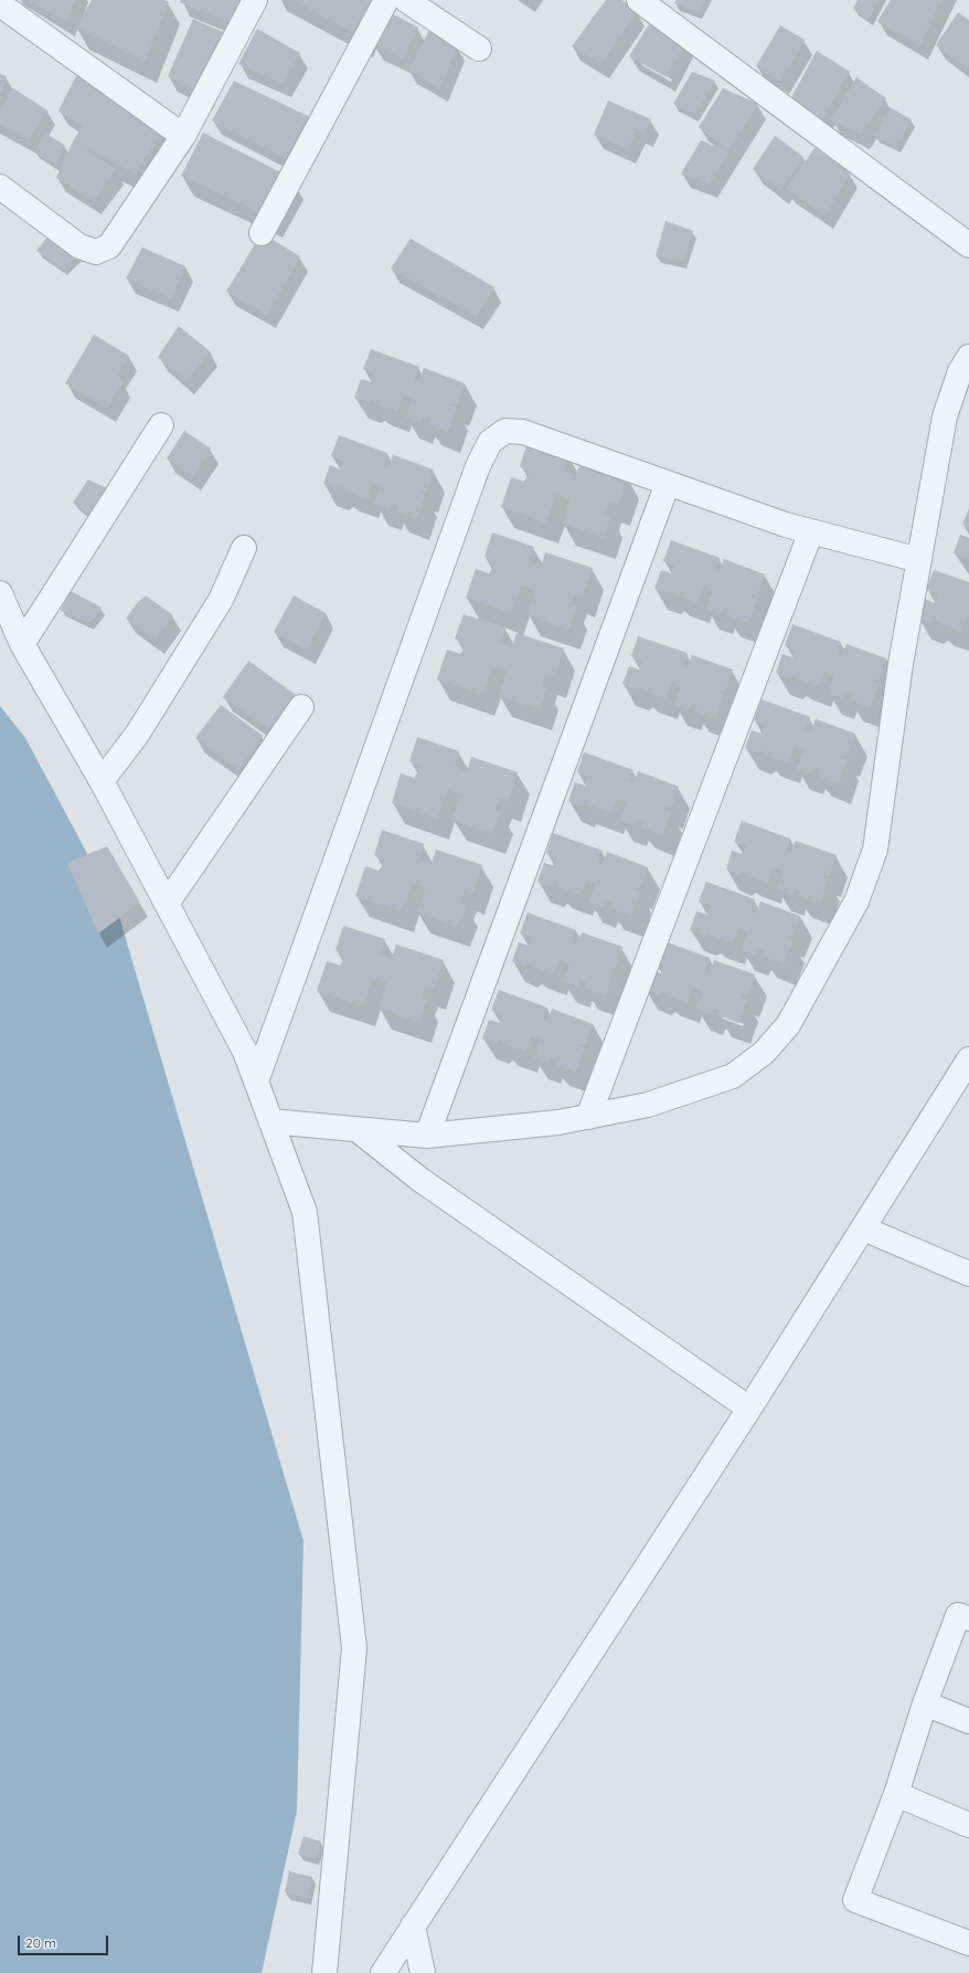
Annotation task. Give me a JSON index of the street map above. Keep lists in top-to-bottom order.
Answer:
{
  "scale_bar": "20 m"
}
